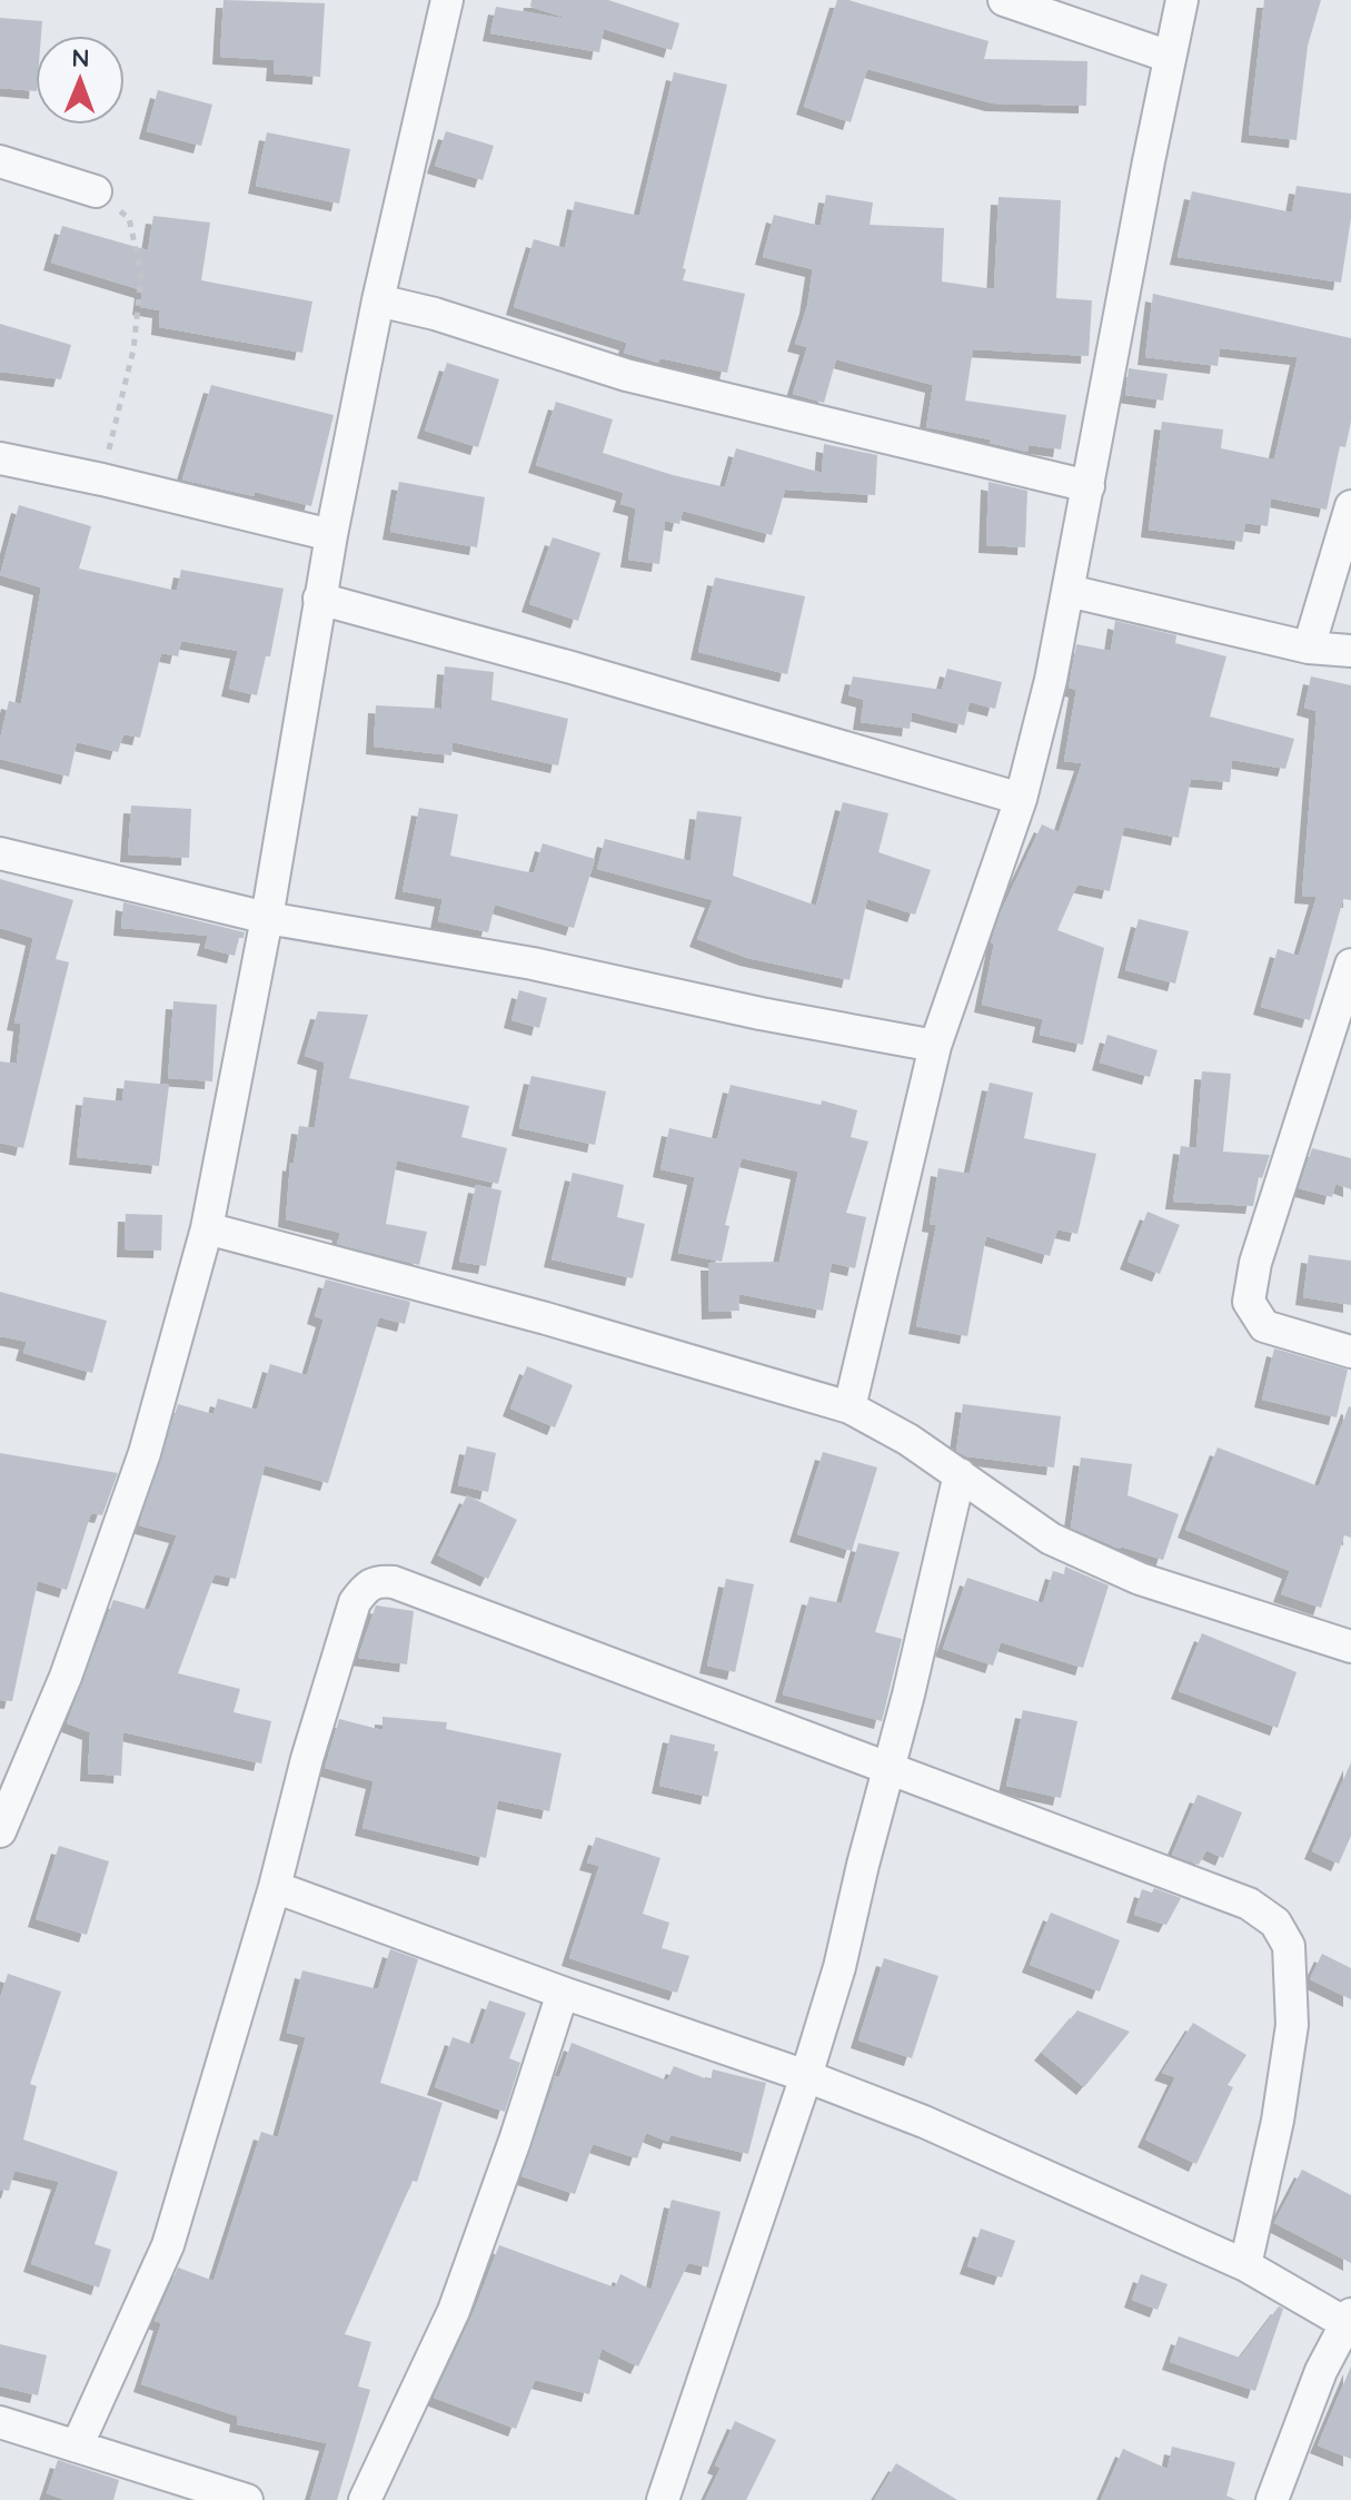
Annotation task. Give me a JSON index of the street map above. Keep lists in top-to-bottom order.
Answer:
{
  "north": "top"
}
